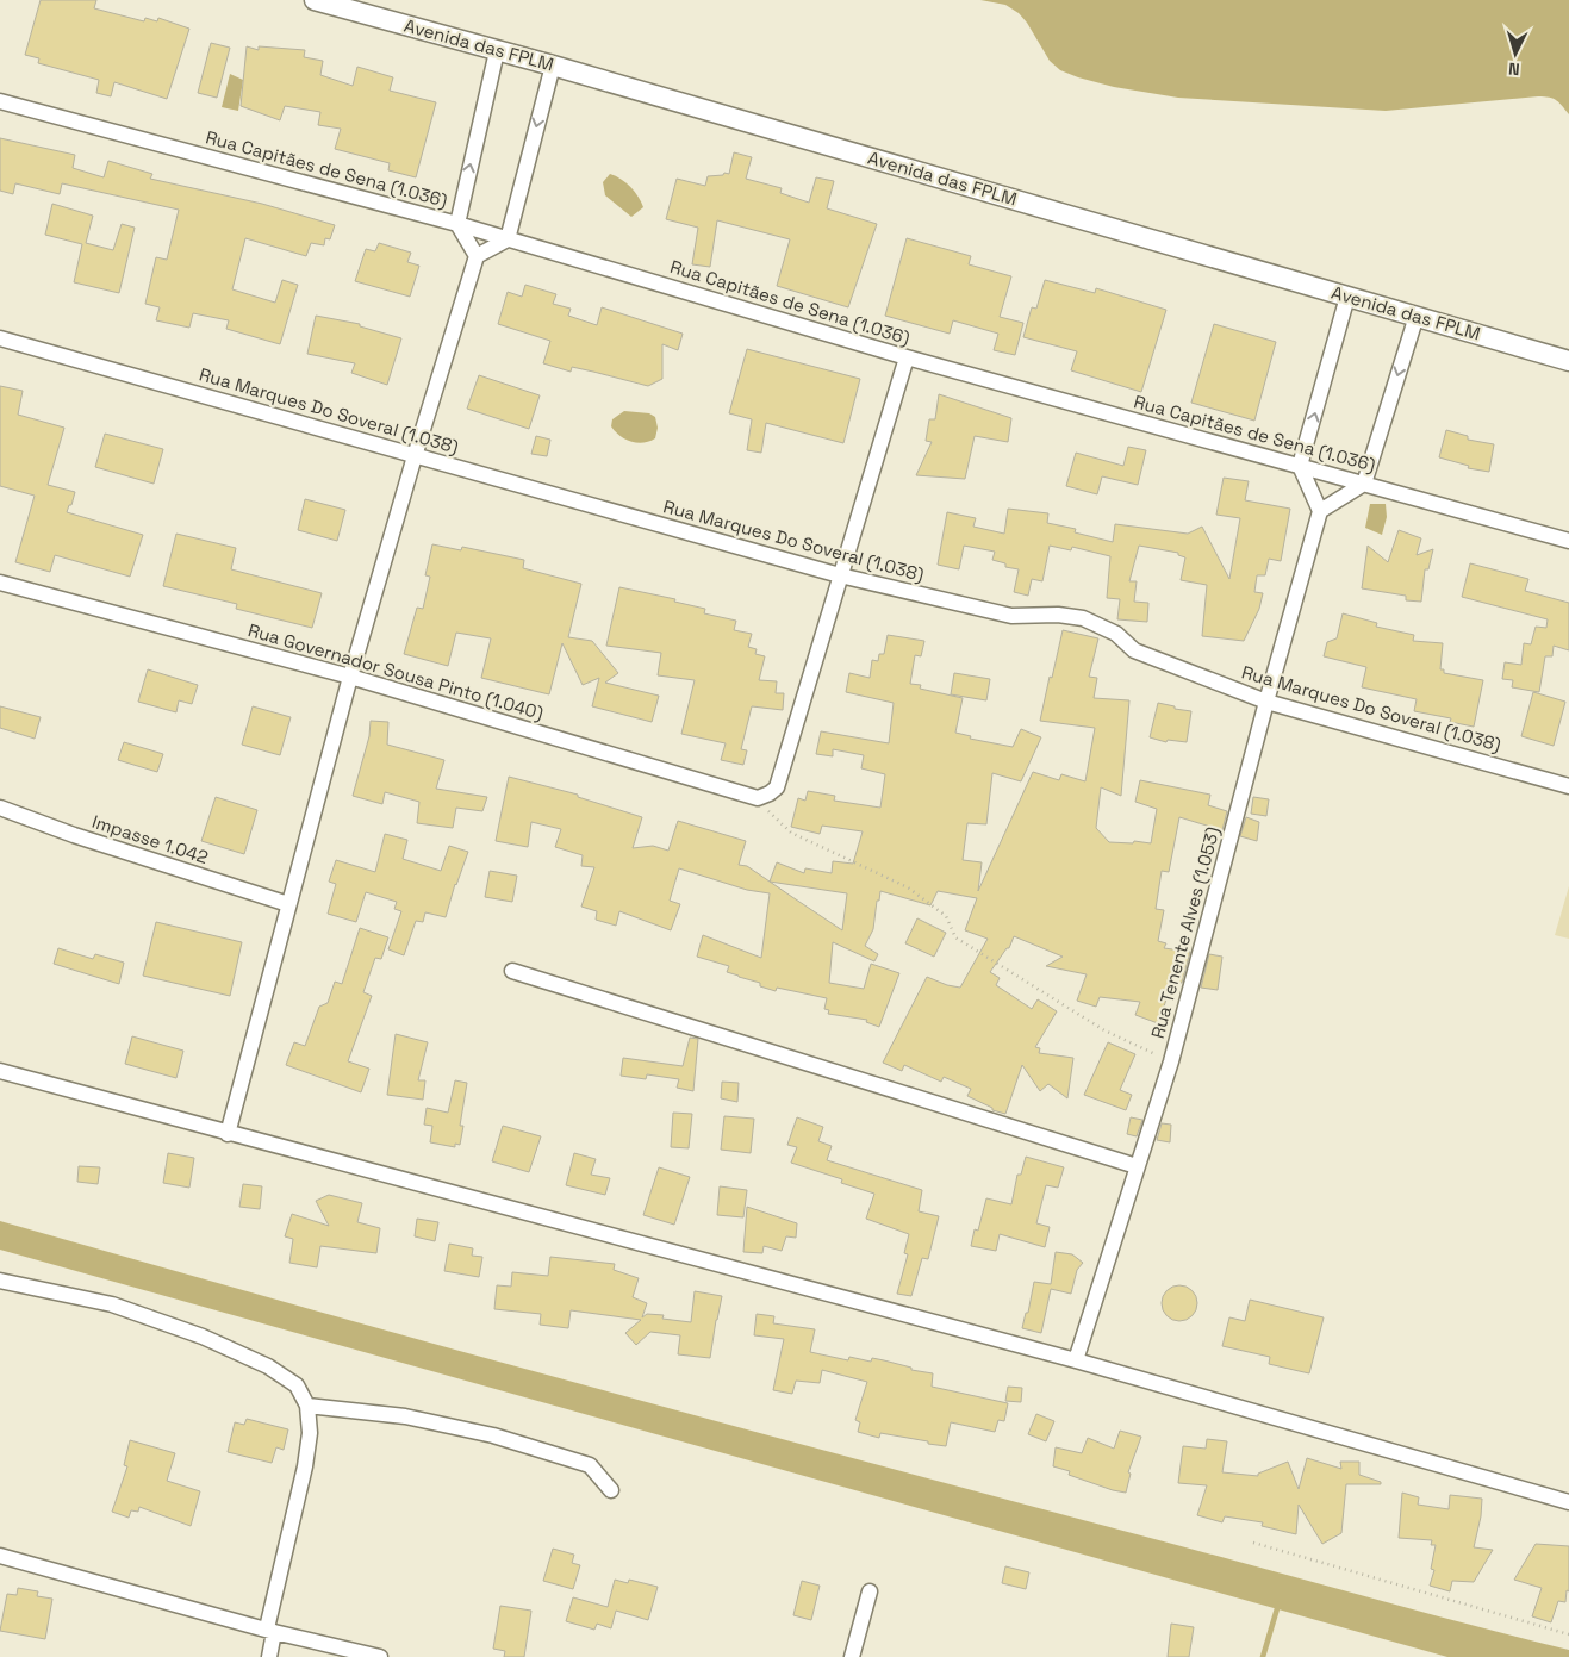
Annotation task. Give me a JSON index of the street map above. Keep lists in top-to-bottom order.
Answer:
{
  "streets": {
    "street": [
      "Avenida das FPLM",
      "Rua Capitães de Sena (1.036)",
      "Rua Marques Do Soveral (1.038)",
      "Rua Governador Sousa Pinto (1.040)",
      "Impasse 1.042",
      "Rua Tenente Alves (1.053)"
    ]
  },
  "crossings": [
    ["Rua Marques Do Soveral (1.038)", "Rua Tenente Alves (1.053)"]
  ],
  "north": "bottom"
}
